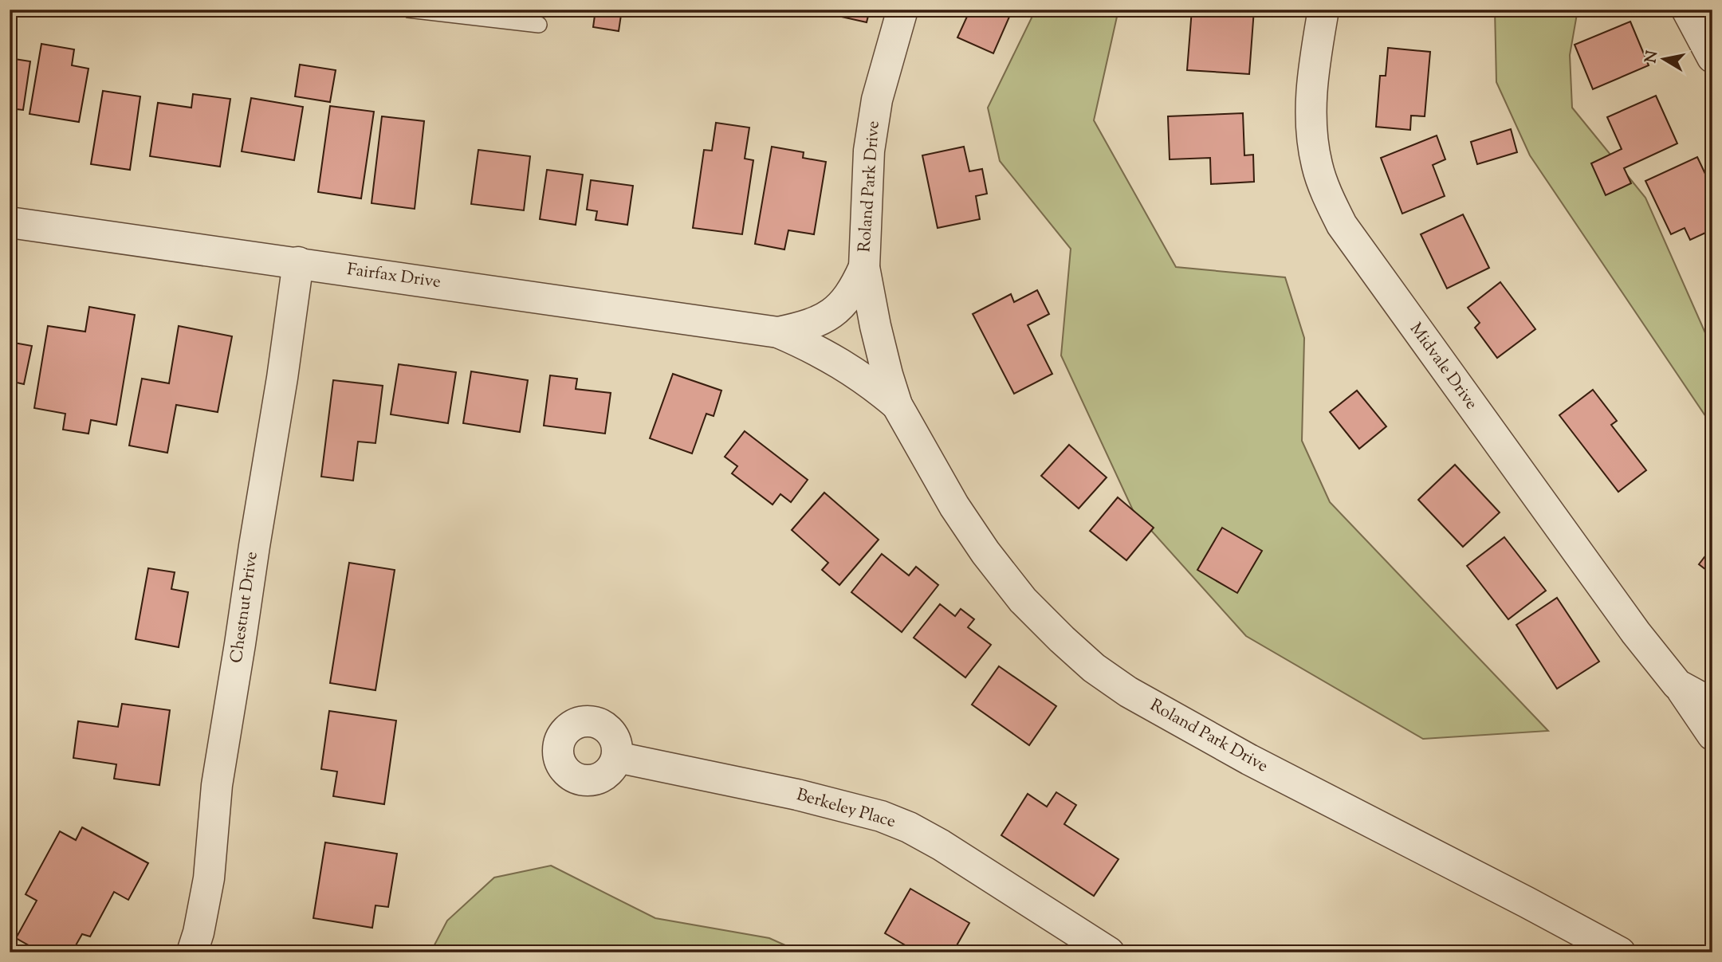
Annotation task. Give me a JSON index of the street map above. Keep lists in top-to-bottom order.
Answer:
{
  "streets": {
    "street": [
      "Roland Park Drive",
      "Fairfax Drive",
      "Midvale Drive",
      "Chestnut Drive",
      "Berkeley Place"
    ]
  },
  "crossings": [
    ["Roland Park Drive", "Fairfax Drive"],
    ["Fairfax Drive", "Chestnut Drive"]
  ],
  "north": "left"
}
